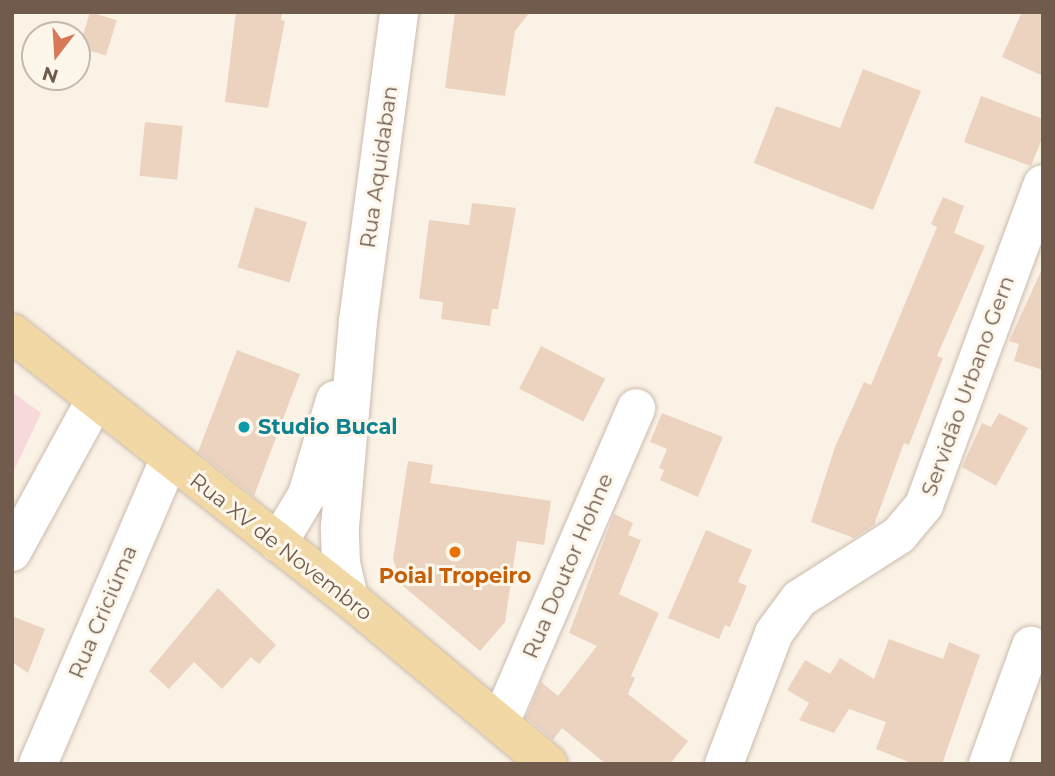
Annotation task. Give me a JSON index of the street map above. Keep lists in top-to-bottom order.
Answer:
{
  "streets": {
    "main road": ["Rua XV de Novembro"],
    "street": [
      "Rua Aquidaban",
      "Servidão Urbano Gern",
      "Rua Doutor Hohne",
      "Rua Criciúma"
    ]
  },
  "crossings": [
    ["Rua Aquidaban", "Rua XV de Novembro"],
    ["Rua XV de Novembro", "Rua Doutor Hohne"],
    ["Rua XV de Novembro", "Rua Criciúma"]
  ],
  "places": ["Studio Bucal", "Poial Tropeiro"],
  "north": "bottom"
}
